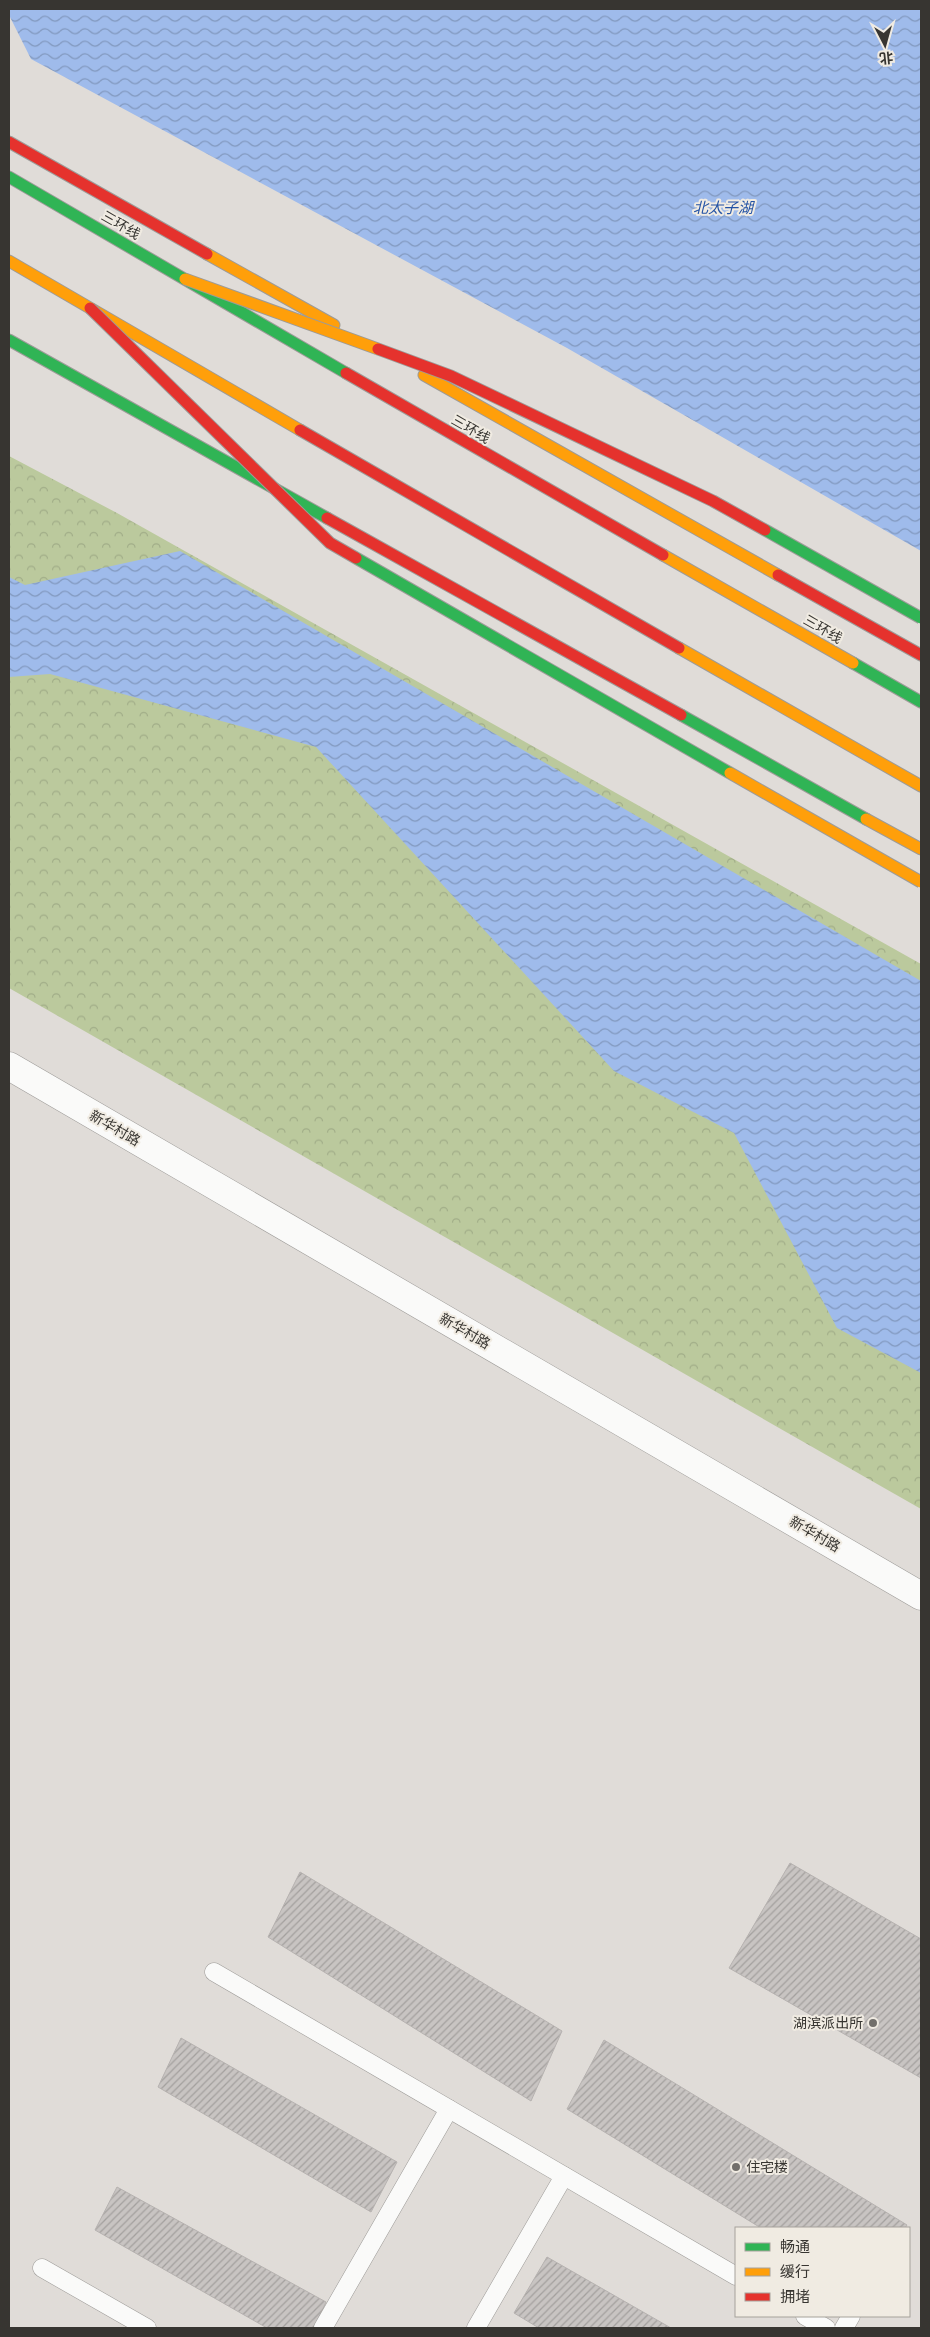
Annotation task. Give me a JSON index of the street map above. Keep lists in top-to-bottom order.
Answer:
{
  "streets": {
    "main road": ["三环线"],
    "street": ["新华村路"]
  },
  "water": ["北太子湖"],
  "places": ["湖滨派出所", "住宅楼"],
  "legend": ["畅通", "缓行", "拥堵"],
  "north": "bottom"
}
